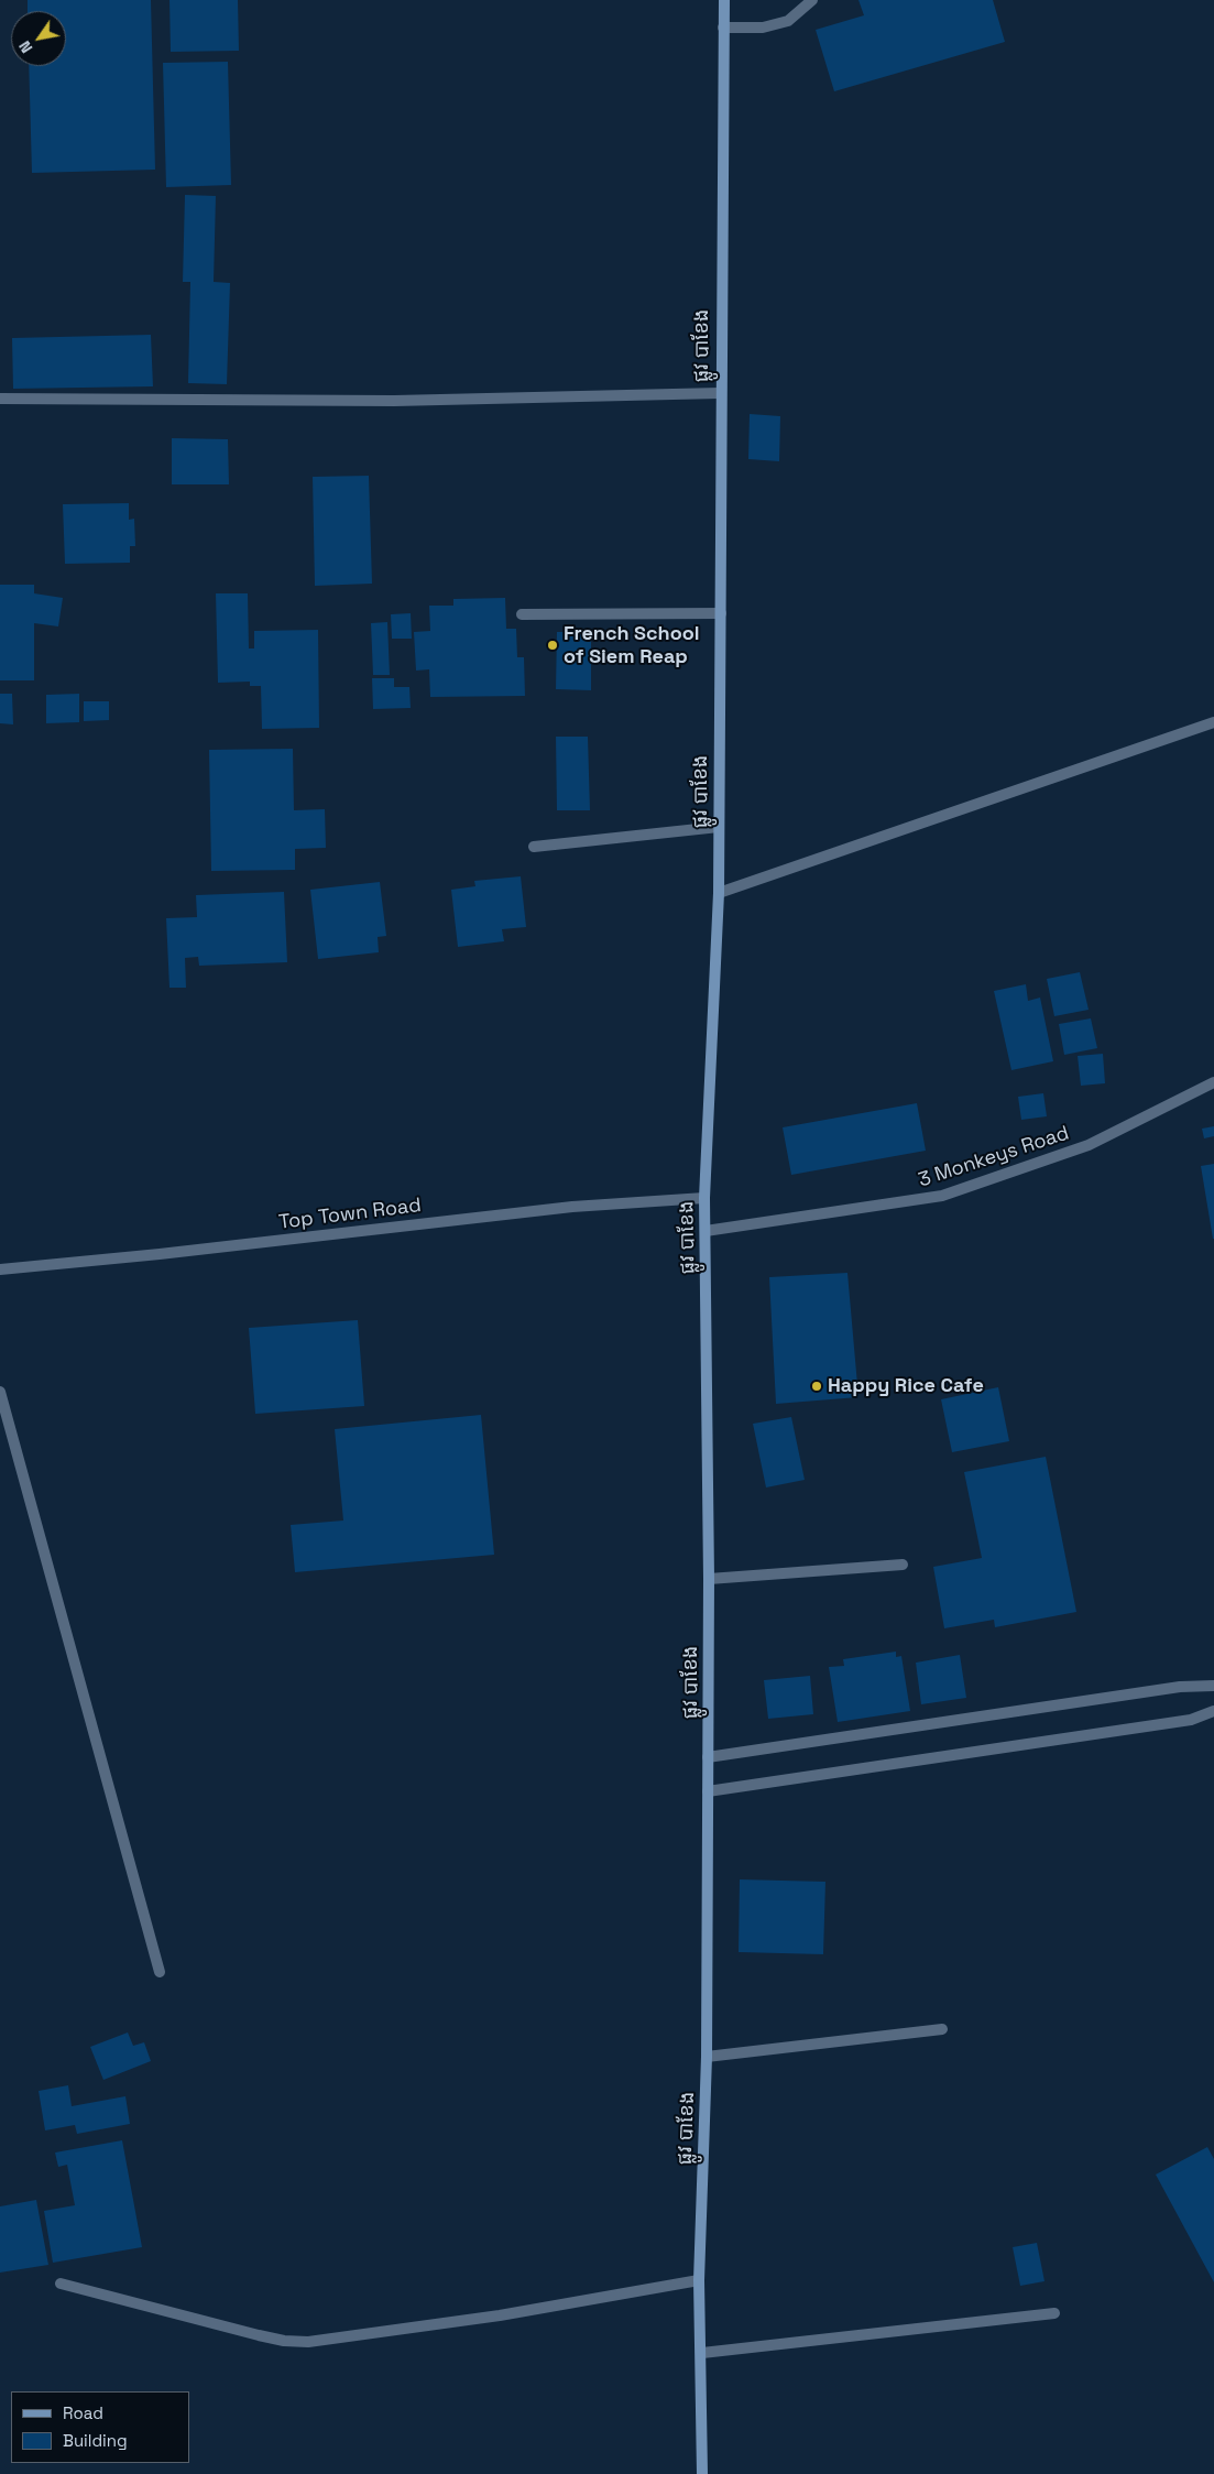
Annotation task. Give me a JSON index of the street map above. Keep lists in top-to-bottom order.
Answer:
{
  "streets": {
    "street": ["ផ្លូវ បាខែង", "3 Monkeys Road", "Top Town Road"]
  },
  "crossings": [
    ["ផ្លូវ បាខែង", "3 Monkeys Road"],
    ["ផ្លូវ បាខែង", "Top Town Road"]
  ],
  "places": ["French School of Siem Reap", "Happy Rice Cafe"],
  "legend": ["Road", "Building"],
  "north": "bottom left"
}
